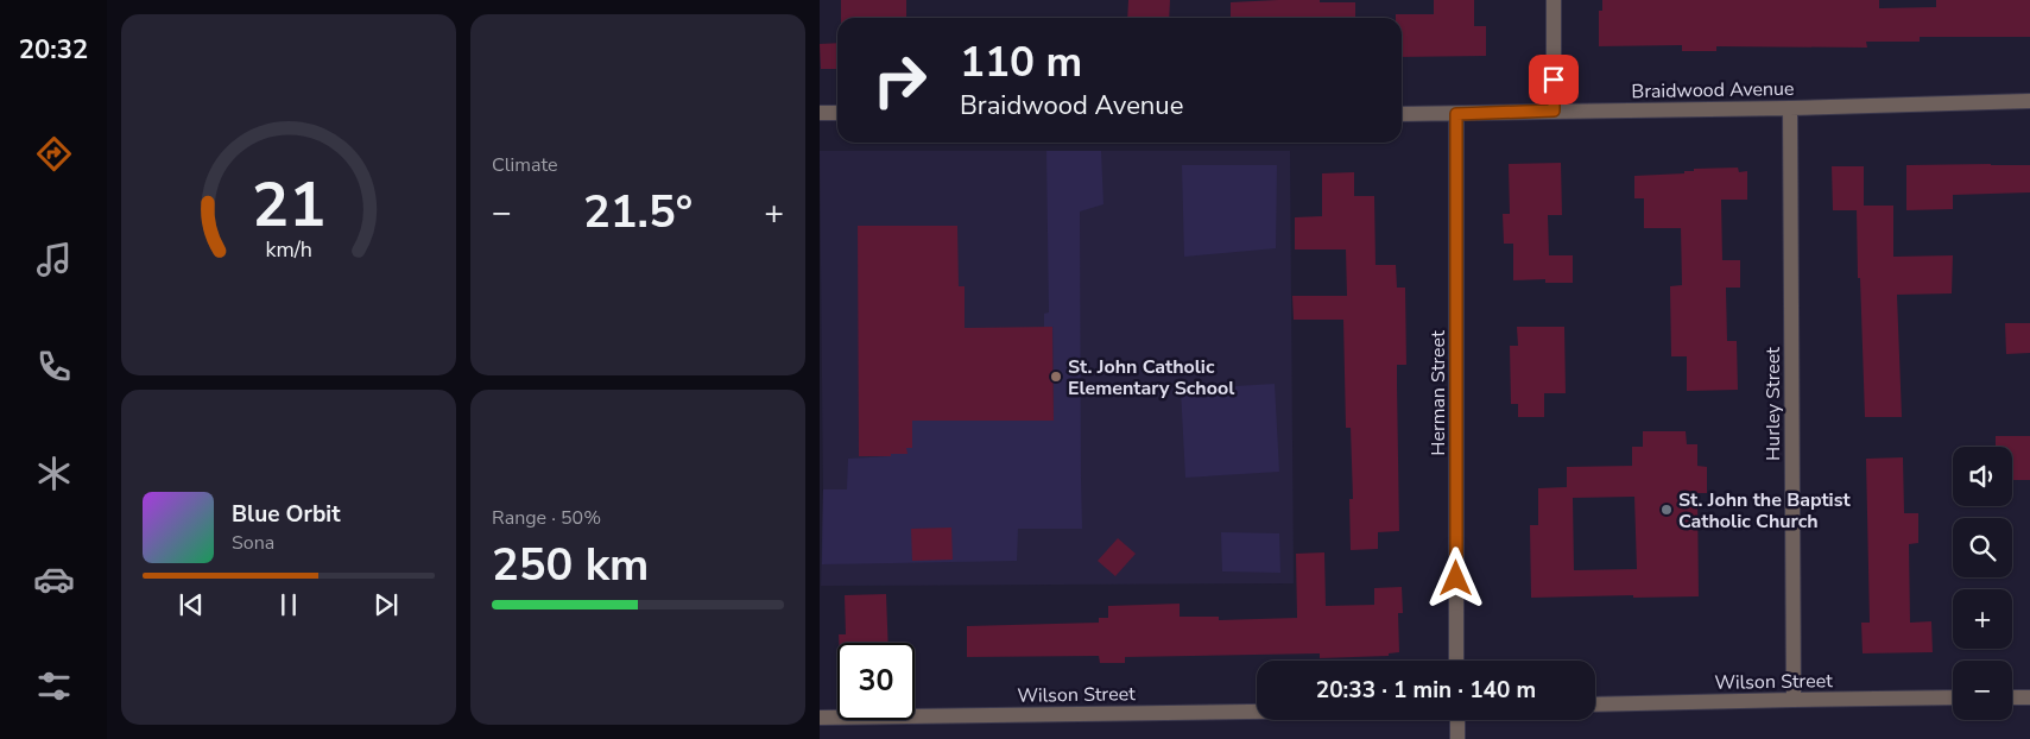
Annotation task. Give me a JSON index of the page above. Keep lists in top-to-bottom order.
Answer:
{
  "streets": {
    "street": [
      "Braidwood Avenue",
      "Herman Street",
      "Hurley Street",
      "Wilson Street"
    ]
  },
  "crossings": [
    ["Braidwood Avenue", "Herman Street"],
    ["Braidwood Avenue", "Hurley Street"],
    ["Hurley Street", "Wilson Street"]
  ],
  "places": ["St. John Catholic Elementary School", "St. John the Baptist Catholic Church"],
  "page": {
    "tabs": "20:32",
    "tile": [
      "Climate",
      ["Range · 50%", "250 km"]
    ],
    "turn": ["110 m", "Braidwood Avenue"],
    "heat": ["−", "21.5°", "+"],
    "map_buttons": ["+", "−"],
    "song": ["Blue Orbit", "Sona"],
    "limit": "30",
    "trip": "20:33 · 1 min · 140 m",
    "gauge": ["21", "km/h"]
  }
}
